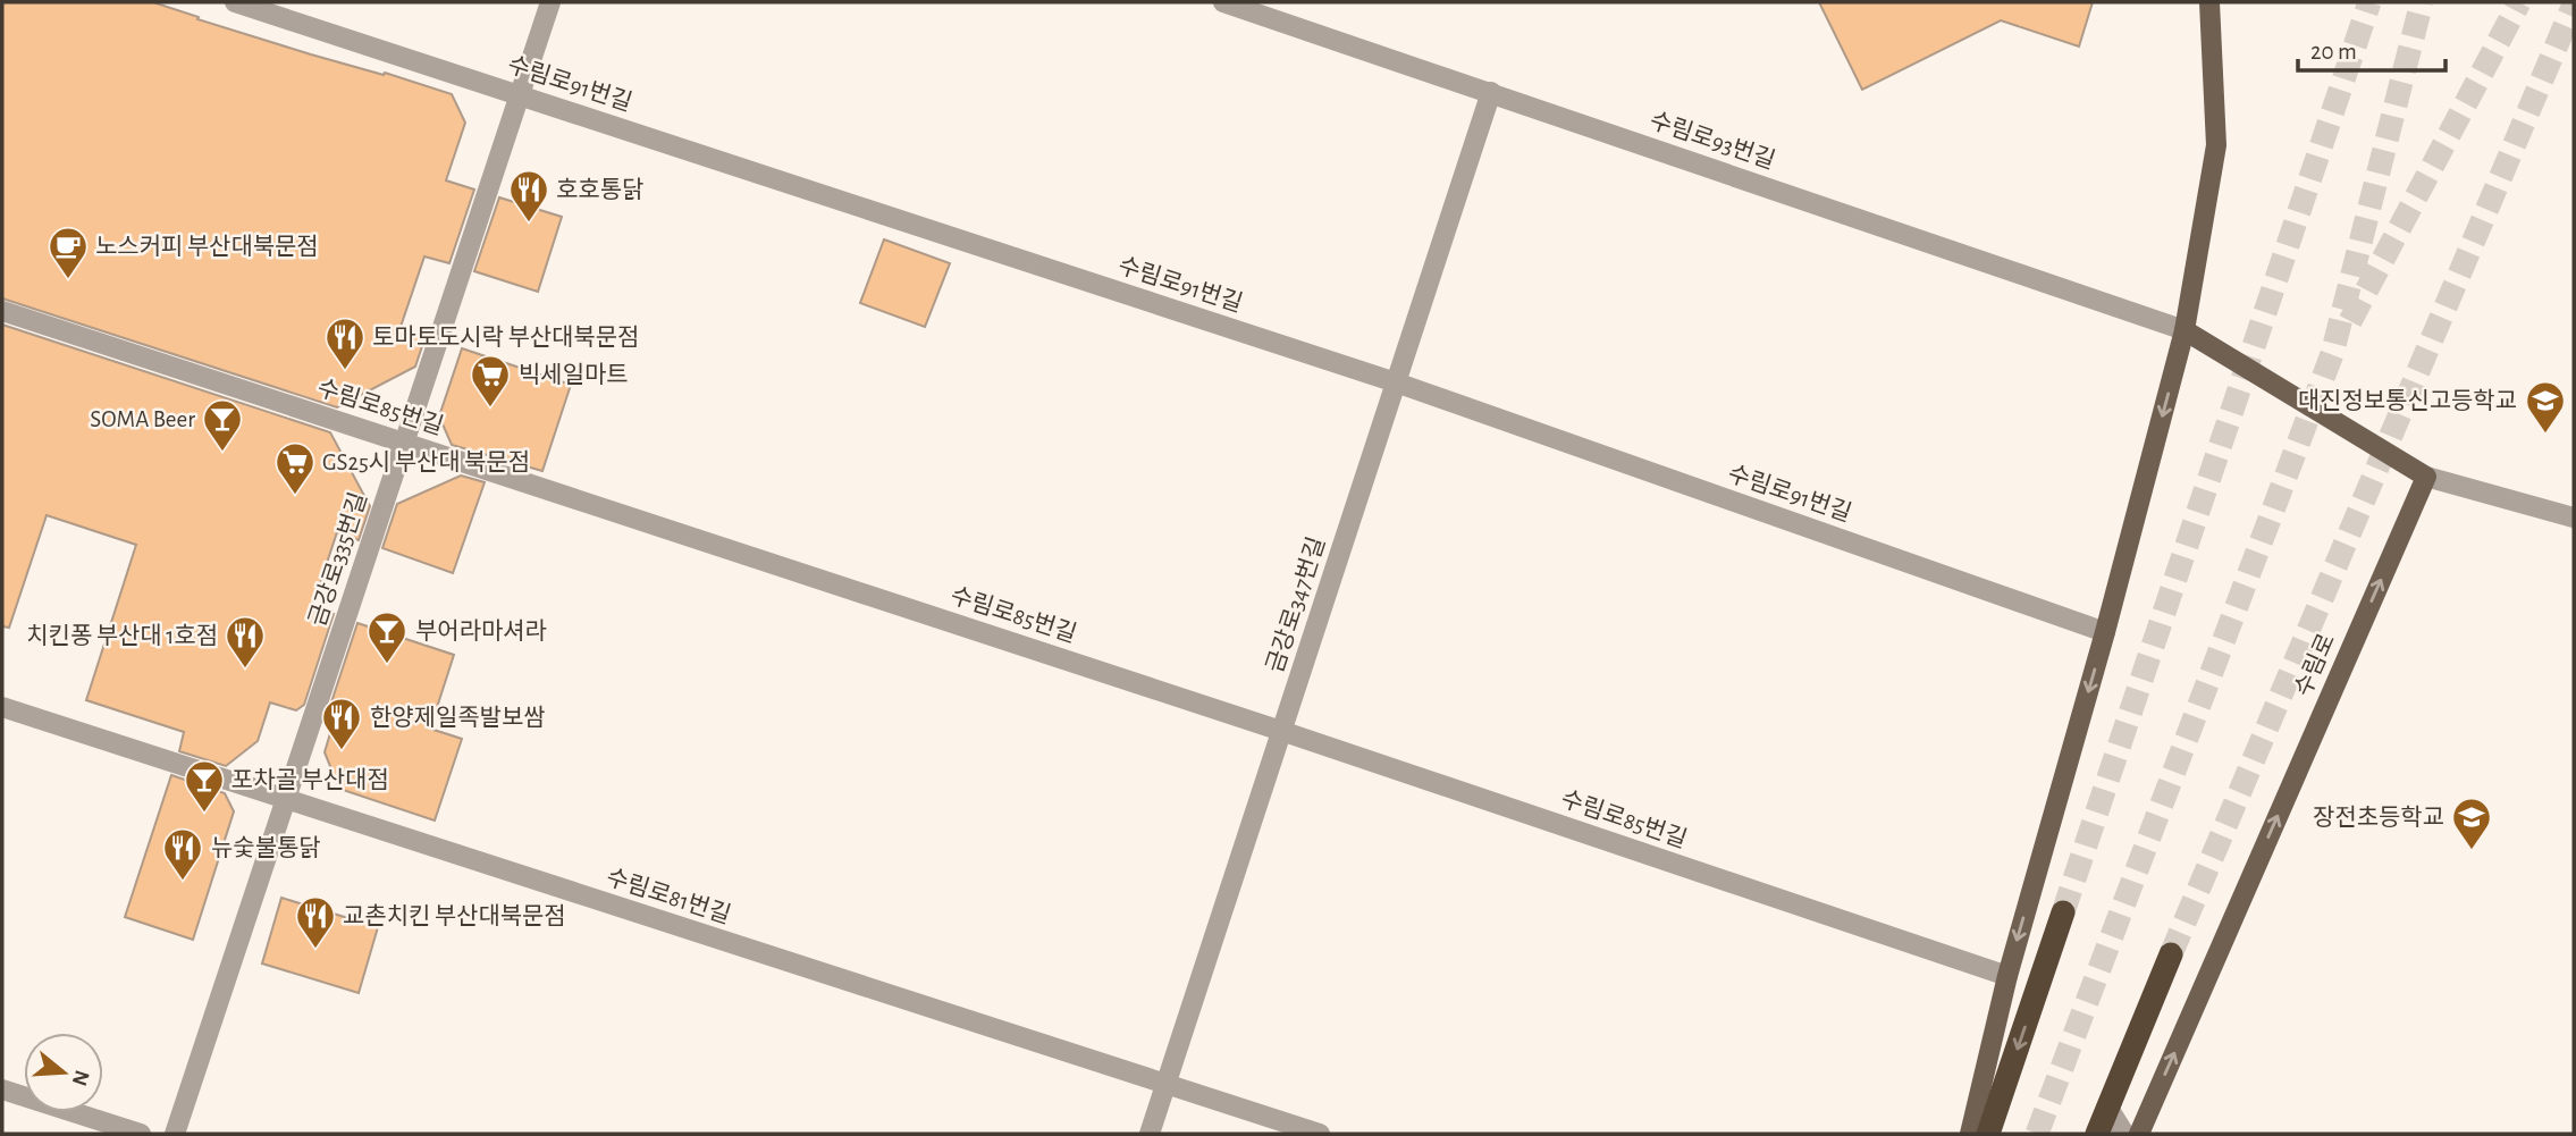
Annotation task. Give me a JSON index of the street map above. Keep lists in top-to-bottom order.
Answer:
{
  "streets": {
    "main road": ["수림로"],
    "street": [
      "수림로91번길",
      "수림로93번길",
      "수림로85번길",
      "금강로335번길",
      "금강로347번길",
      "수림로81번길"
    ]
  },
  "crossings": [
    ["수림로91번길", "금강로335번길"],
    ["수림로91번길", "금강로347번길"],
    ["수림로93번길", "금강로347번길"],
    ["수림로85번길", "금강로335번길"],
    ["수림로85번길", "금강로347번길"],
    ["금강로335번길", "수림로81번길"],
    ["금강로347번길", "수림로81번길"]
  ],
  "one_way": ["수림로"],
  "places": {
    "restaurant": [
      "호호통닭",
      "토마토도시락 부산대북문점",
      "치킨퐁 부산대 1호점",
      "한양제일족발보쌈",
      "뉴숯불통닭",
      "교촌치킨 부산대북문점"
    ],
    "cafe": ["노스커피 부산대북문점"],
    "supermarket": ["빅세일마트", "GS25시 부산대 북문점"],
    "school or university": ["대진정보통신고등학교", "장전초등학교"],
    "bar": ["SOMA Beer", "부어라마셔라", "포차골 부산대점"]
  },
  "scale_bar": "20 m",
  "north": "right"
}
